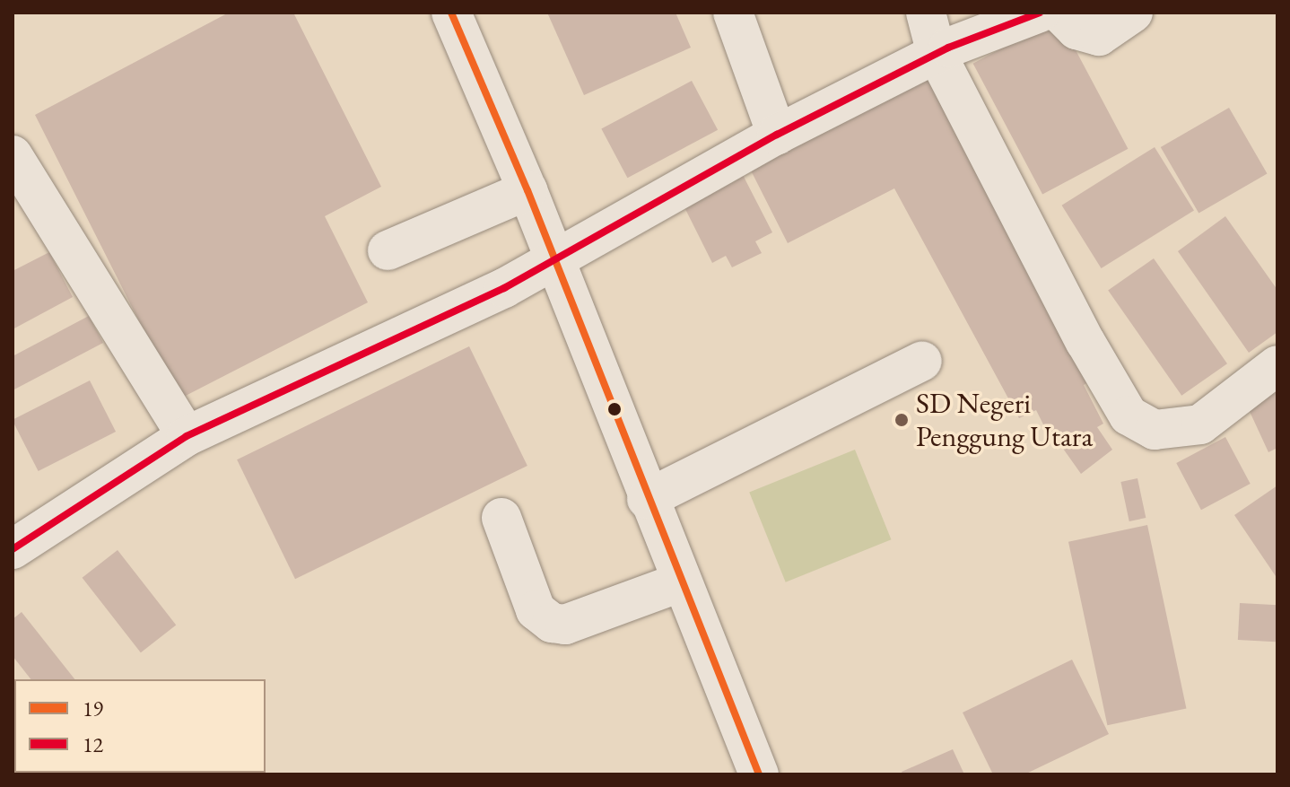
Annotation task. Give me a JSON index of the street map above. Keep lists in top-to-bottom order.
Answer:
{
  "places": ["SD Negeri Penggung Utara"],
  "lines": ["transit line 19", "transit line 12"],
  "legend": ["19", "12"]
}
